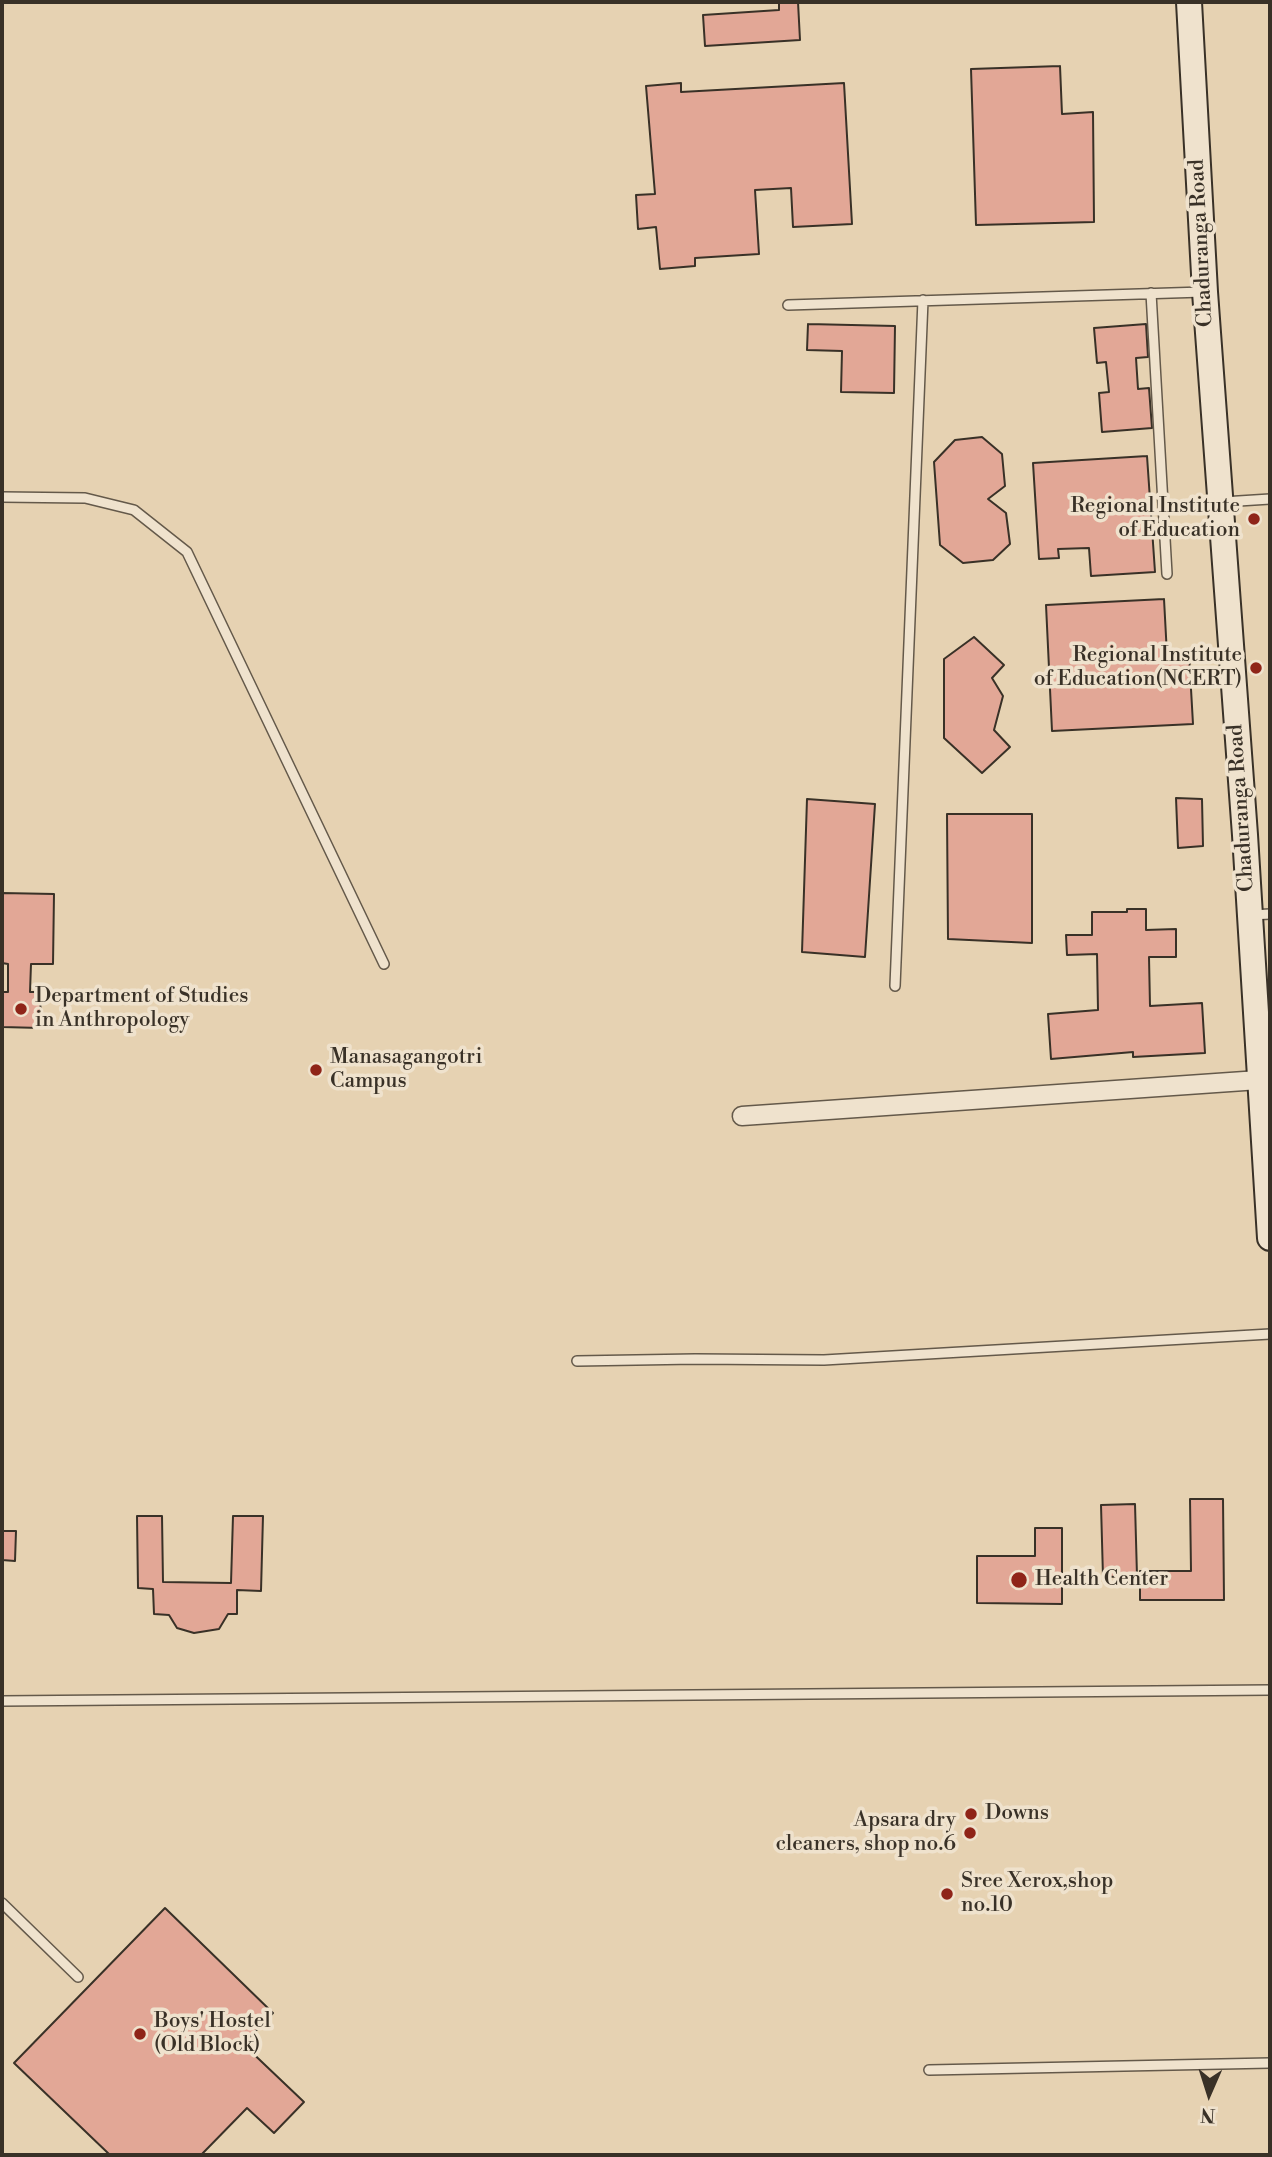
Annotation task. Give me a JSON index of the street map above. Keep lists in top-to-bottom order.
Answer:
{
  "streets": {
    "street": ["Chaduranga Road"]
  },
  "places": [
    "Regional Institute of Education",
    "Regional Institute of Education(NCERT)",
    "Department of Studies in Anthropology",
    "Manasagangotri Campus",
    "Health Center",
    "Downs",
    "Apsara dry cleaners, shop no.6",
    "Sree Xerox,shop no.10",
    "Boys' Hostel (Old Block)"
  ],
  "north": "bottom"
}
